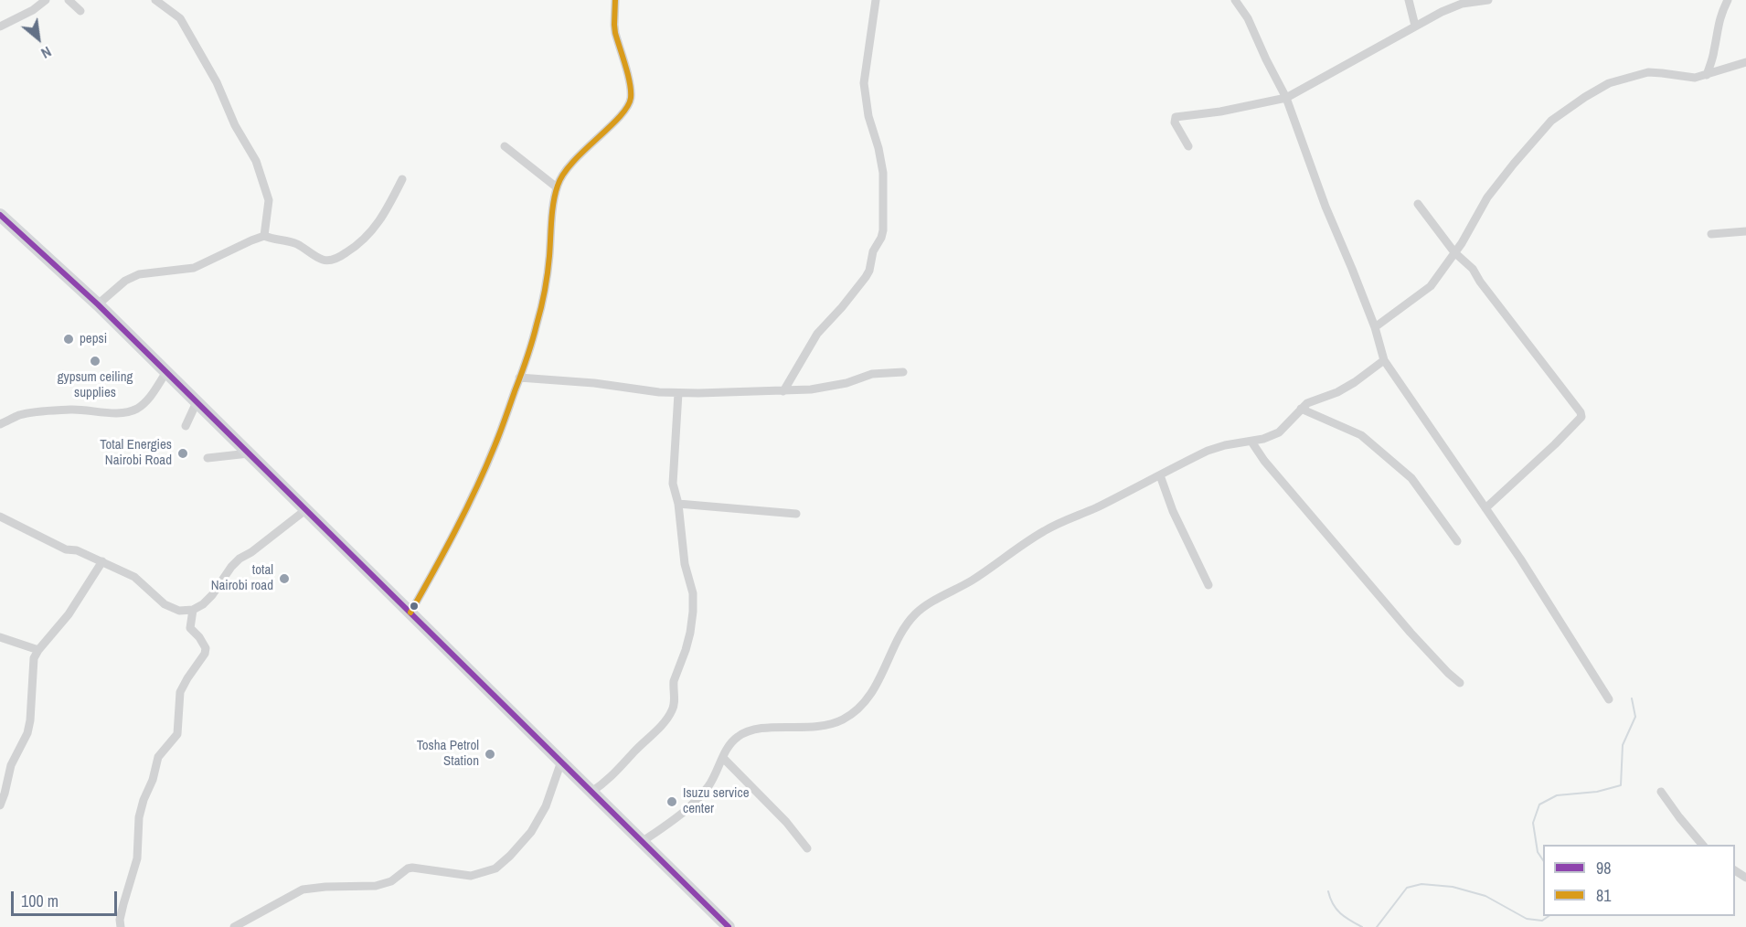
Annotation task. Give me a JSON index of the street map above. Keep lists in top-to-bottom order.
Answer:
{
  "places": [
    "pepsi",
    "gypsum ceiling supplies",
    "Total Energies Nairobi Road",
    "total Nairobi road",
    "Tosha Petrol Station",
    "Isuzu service center"
  ],
  "lines": ["transit line 81", "transit line 98"],
  "legend": ["98", "81"],
  "scale_bar": "100 m",
  "north": "bottom right"
}
